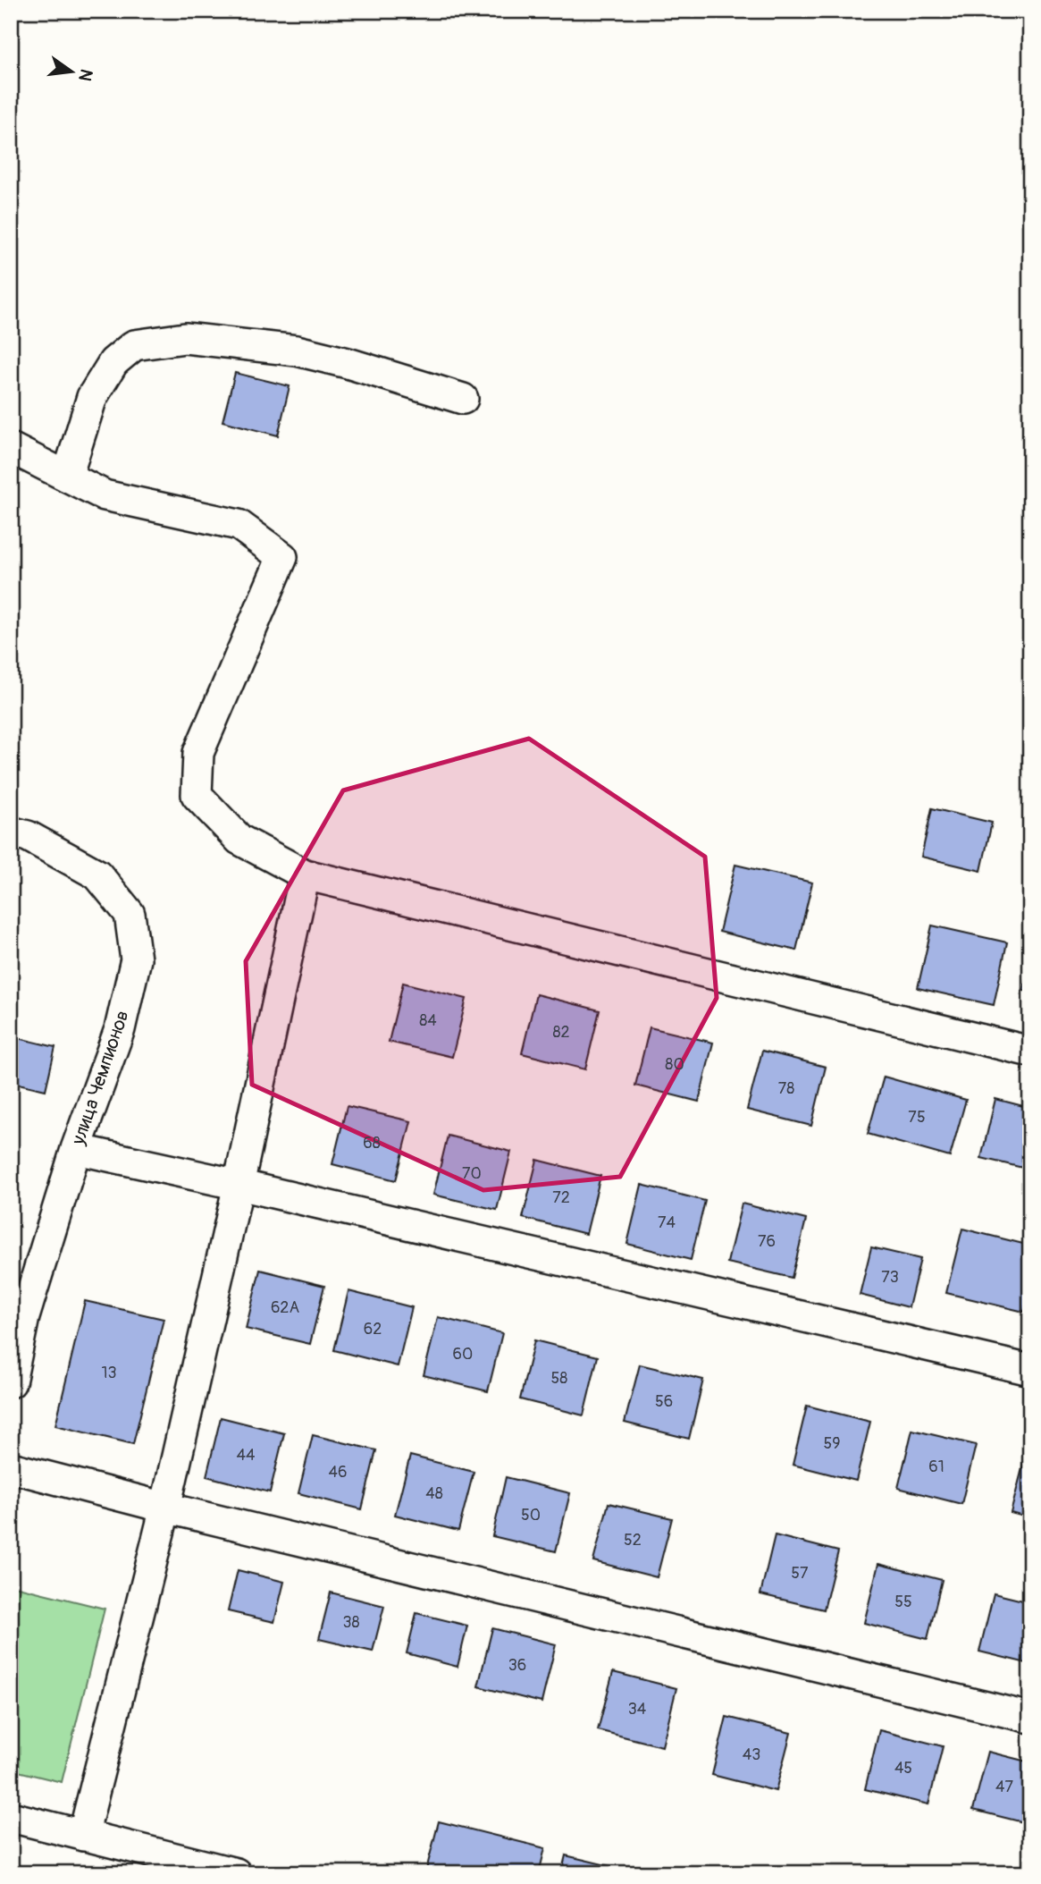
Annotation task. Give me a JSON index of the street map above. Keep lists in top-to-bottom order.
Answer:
{
  "streets": {
    "street": ["улица Чемпионов"]
  },
  "house_numbers": [
    "84",
    "82",
    "80",
    "78",
    "75",
    "68",
    "70",
    "72",
    "74",
    "76",
    "73",
    "62А",
    "62",
    "60",
    "13",
    "58",
    "56",
    "59",
    "44",
    "61",
    "46",
    "48",
    "50",
    "52",
    "57",
    "55",
    "38",
    "36",
    "34",
    "43",
    "45",
    "47"
  ],
  "north": "right"
}
